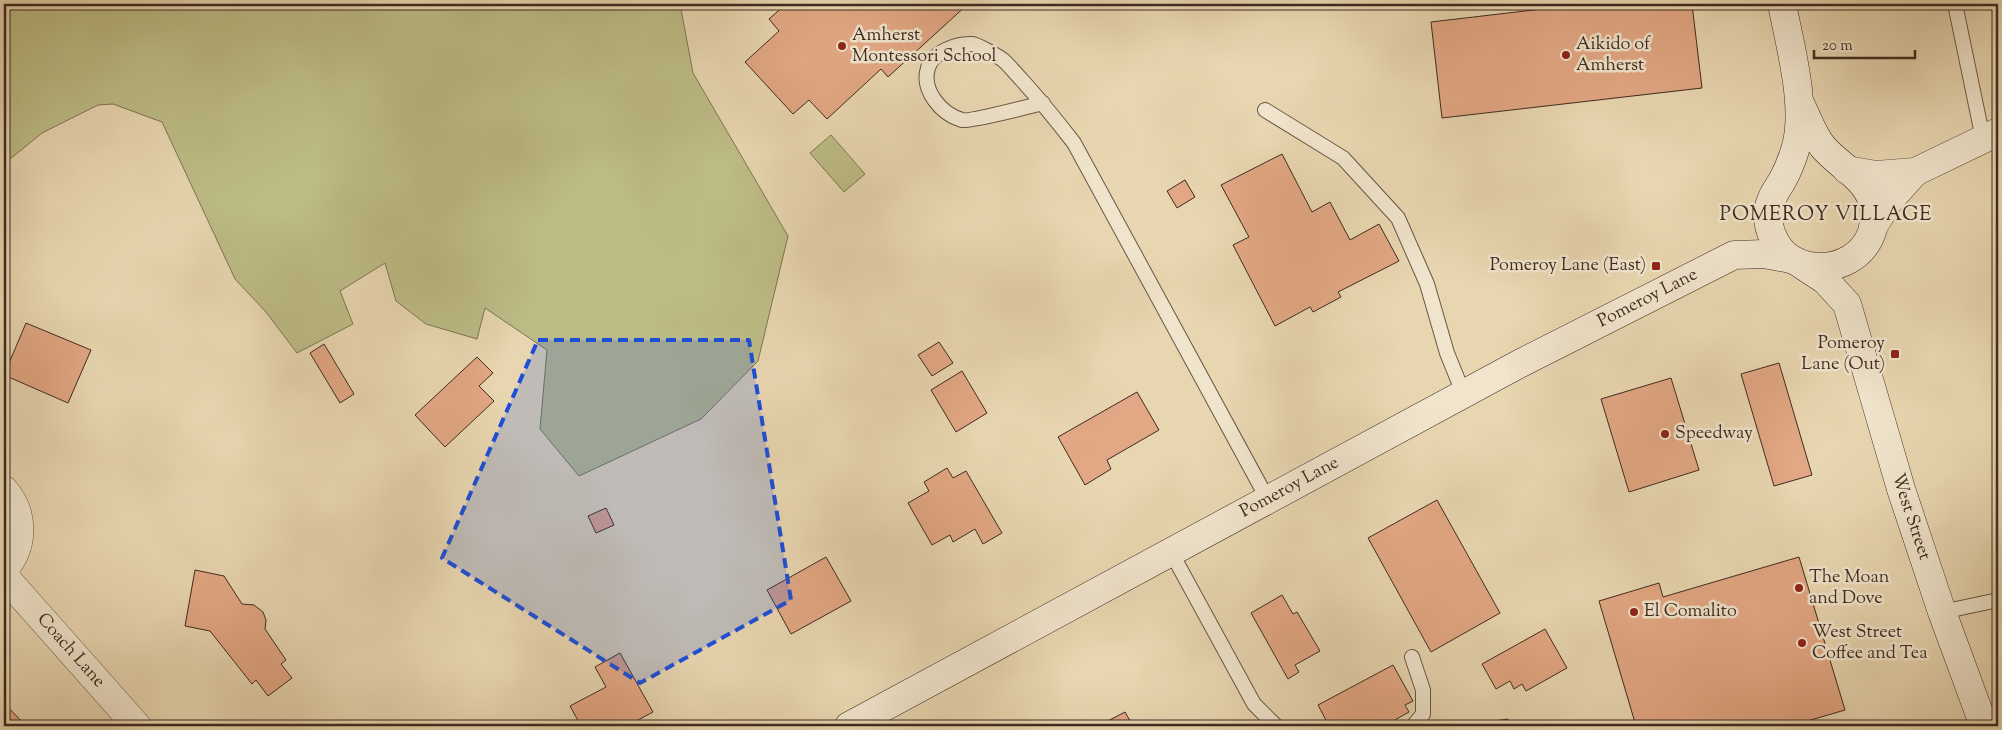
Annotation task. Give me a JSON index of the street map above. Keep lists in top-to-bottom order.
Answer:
{
  "streets": {
    "street": ["Pomeroy Lane", "West Street", "Coach Lane"]
  },
  "crossings": [
    ["Pomeroy Lane", "West Street"]
  ],
  "districts": ["POMEROY VILLAGE"],
  "places": {
    "other": [
      "Amherst Montessori School",
      "Aikido of Amherst",
      "Speedway",
      "The Moan and Dove",
      "El Comalito",
      "West Street Coffee and Tea"
    ],
    "transit": ["Pomeroy Lane (East)", "Pomeroy Lane (Out)"]
  },
  "scale_bar": "20 m"
}
